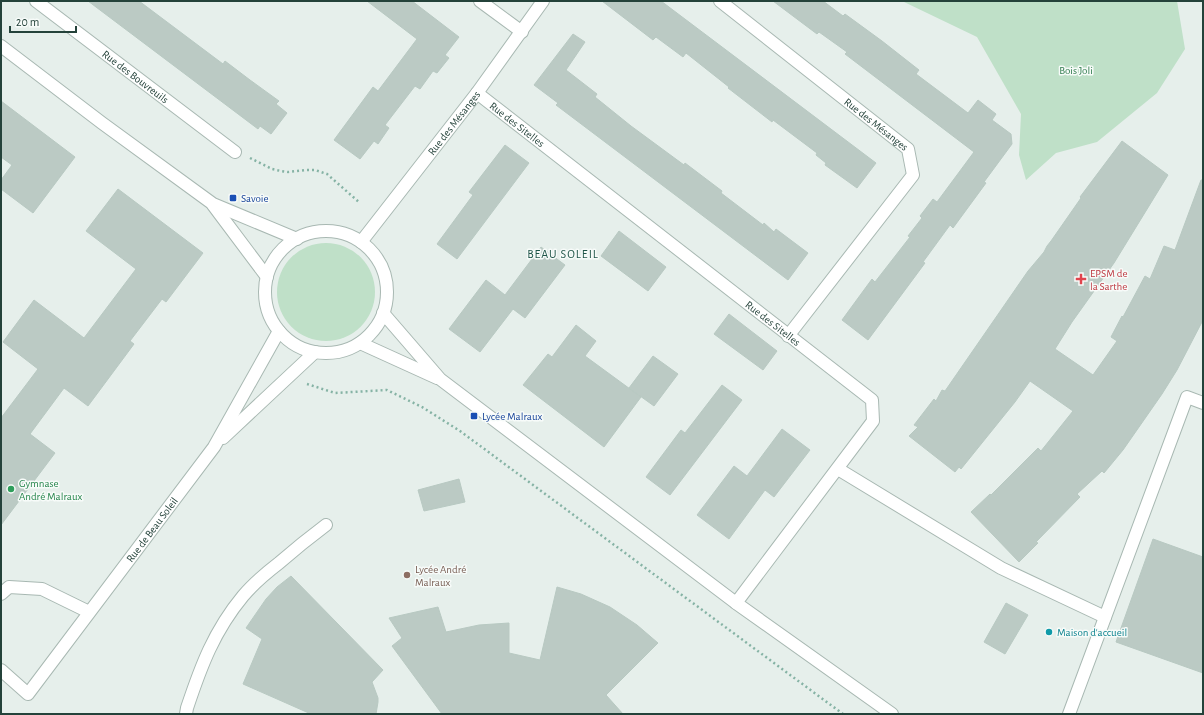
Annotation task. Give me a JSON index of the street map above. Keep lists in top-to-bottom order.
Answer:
{
  "streets": {
    "street": [
      "Rue des Bouvreuils",
      "Rue des Mésanges",
      "Rue des Sitelles",
      "Rue de Beau Soleil"
    ]
  },
  "crossings": [
    ["Rue des Mésanges", "Rue des Sitelles"],
    ["Rue des Mésanges", "Rue de Beau Soleil"]
  ],
  "districts": ["BEAU SOLEIL"],
  "parks": ["Bois Joli"],
  "places": {
    "transit": ["Savoie", "Lycée Malraux"],
    "health": ["EPSM de la Sarthe"],
    "other": ["Gymnase André Malraux", "Lycée André Malraux", "Maison d'accueil"]
  },
  "scale_bar": "20 m"
}
